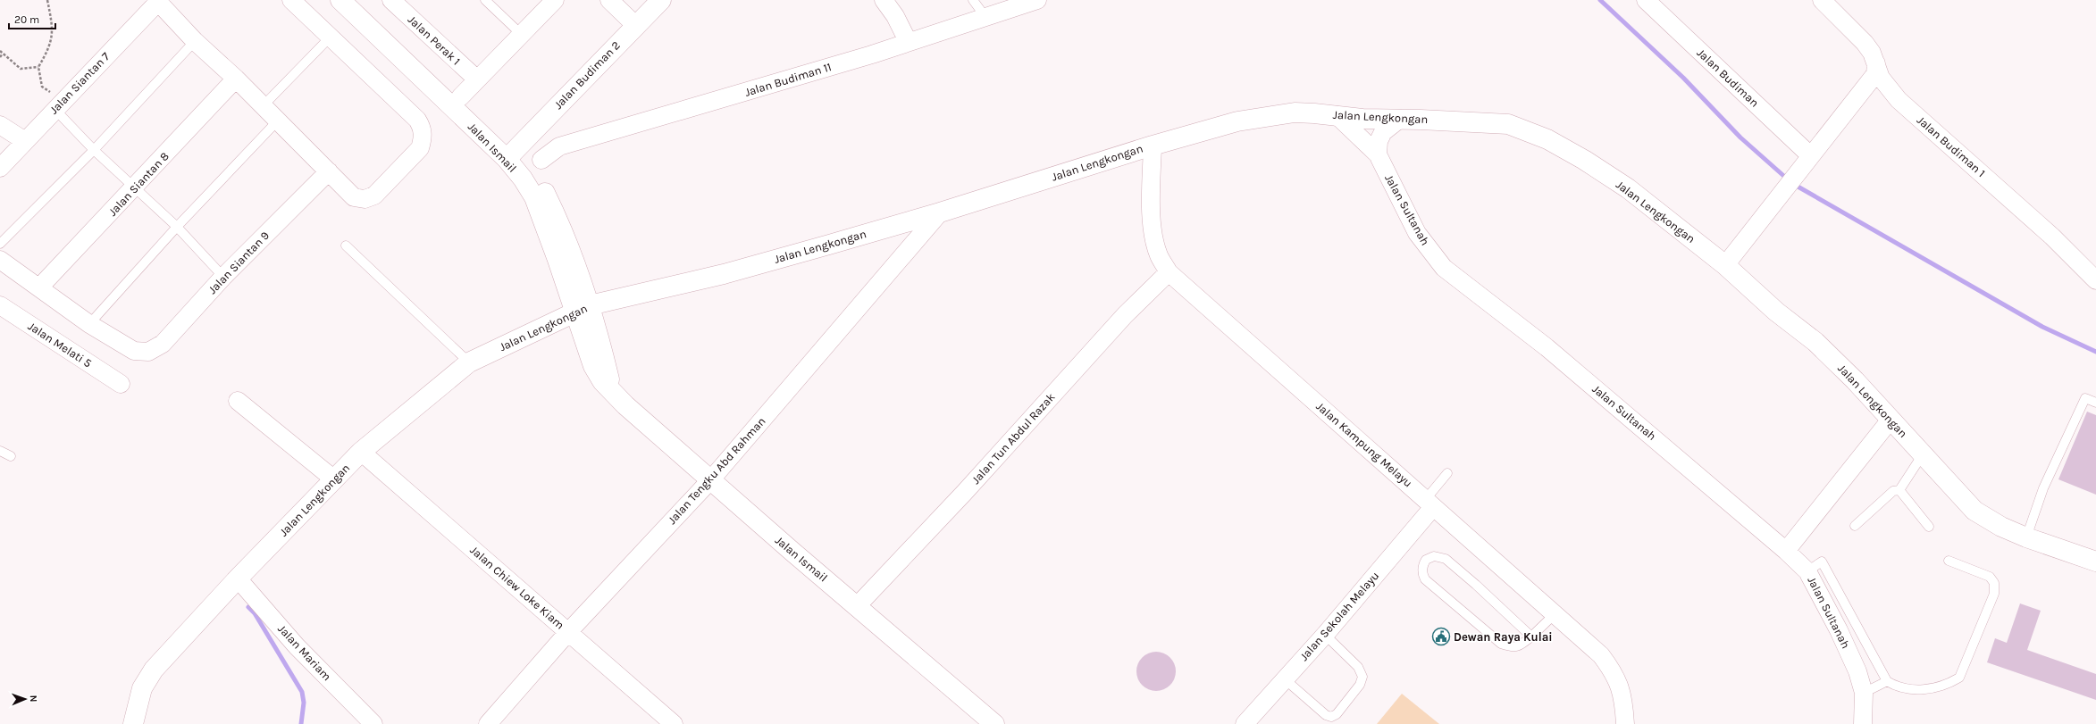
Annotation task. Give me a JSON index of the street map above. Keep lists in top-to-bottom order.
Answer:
{
  "streets": {
    "street": [
      "Jalan Perak 1",
      "Jalan Budiman 2",
      "Jalan Budiman",
      "Jalan Budiman 11",
      "Jalan Siantan 7",
      "Jalan Lengkongan",
      "Jalan Budiman 1",
      "Jalan Ismail",
      "Jalan Siantan 8",
      "Jalan Sultanah",
      "Jalan Siantan 9",
      "Jalan Melati 5",
      "Jalan Tun Abdul Razak",
      "Jalan Kampung Melayu",
      "Jalan Tengku Abd Rahman",
      "Jalan Chiew Loke Kiam",
      "Jalan Sekolah Melayu",
      "Jalan Mariam"
    ]
  },
  "crossings": [
    ["Jalan Budiman 2", "Jalan Ismail"],
    ["Jalan Lengkongan", "Jalan Ismail"],
    ["Jalan Lengkongan", "Jalan Sultanah"],
    ["Jalan Lengkongan", "Jalan Kampung Melayu"],
    ["Jalan Lengkongan", "Jalan Tengku Abd Rahman"],
    ["Jalan Lengkongan", "Jalan Chiew Loke Kiam"],
    ["Jalan Lengkongan", "Jalan Mariam"],
    ["Jalan Ismail", "Jalan Tun Abdul Razak"],
    ["Jalan Ismail", "Jalan Tengku Abd Rahman"],
    ["Jalan Tun Abdul Razak", "Jalan Kampung Melayu"],
    ["Jalan Kampung Melayu", "Jalan Sekolah Melayu"],
    ["Jalan Tengku Abd Rahman", "Jalan Chiew Loke Kiam"]
  ],
  "places": {
    "public building": ["Dewan Raya Kulai"]
  },
  "scale_bar": "20 m",
  "north": "right"
}
